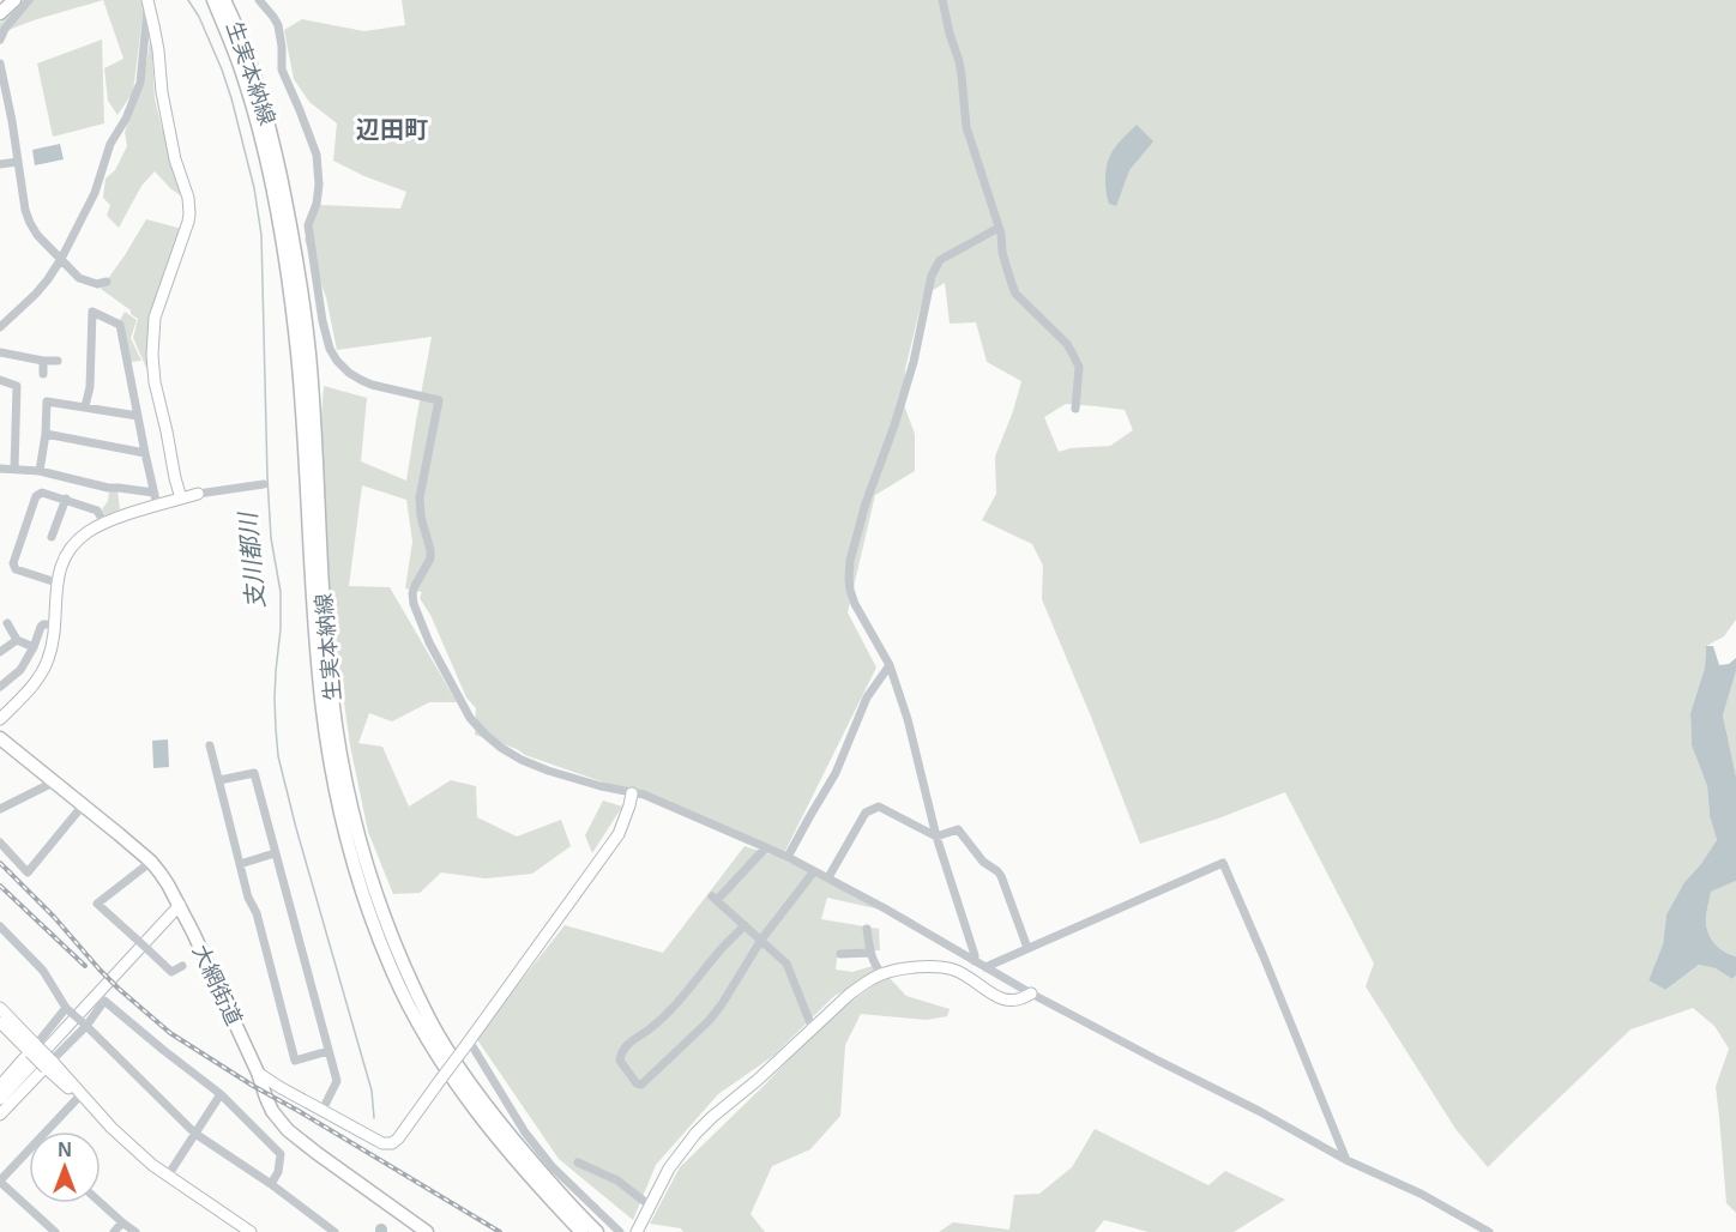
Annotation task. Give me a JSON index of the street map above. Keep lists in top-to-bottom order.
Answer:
{
  "streets": {
    "main road": ["生実本納線", "大網街道"]
  },
  "districts": ["辺田町"],
  "water": ["支川都川"],
  "north": "top"
}
